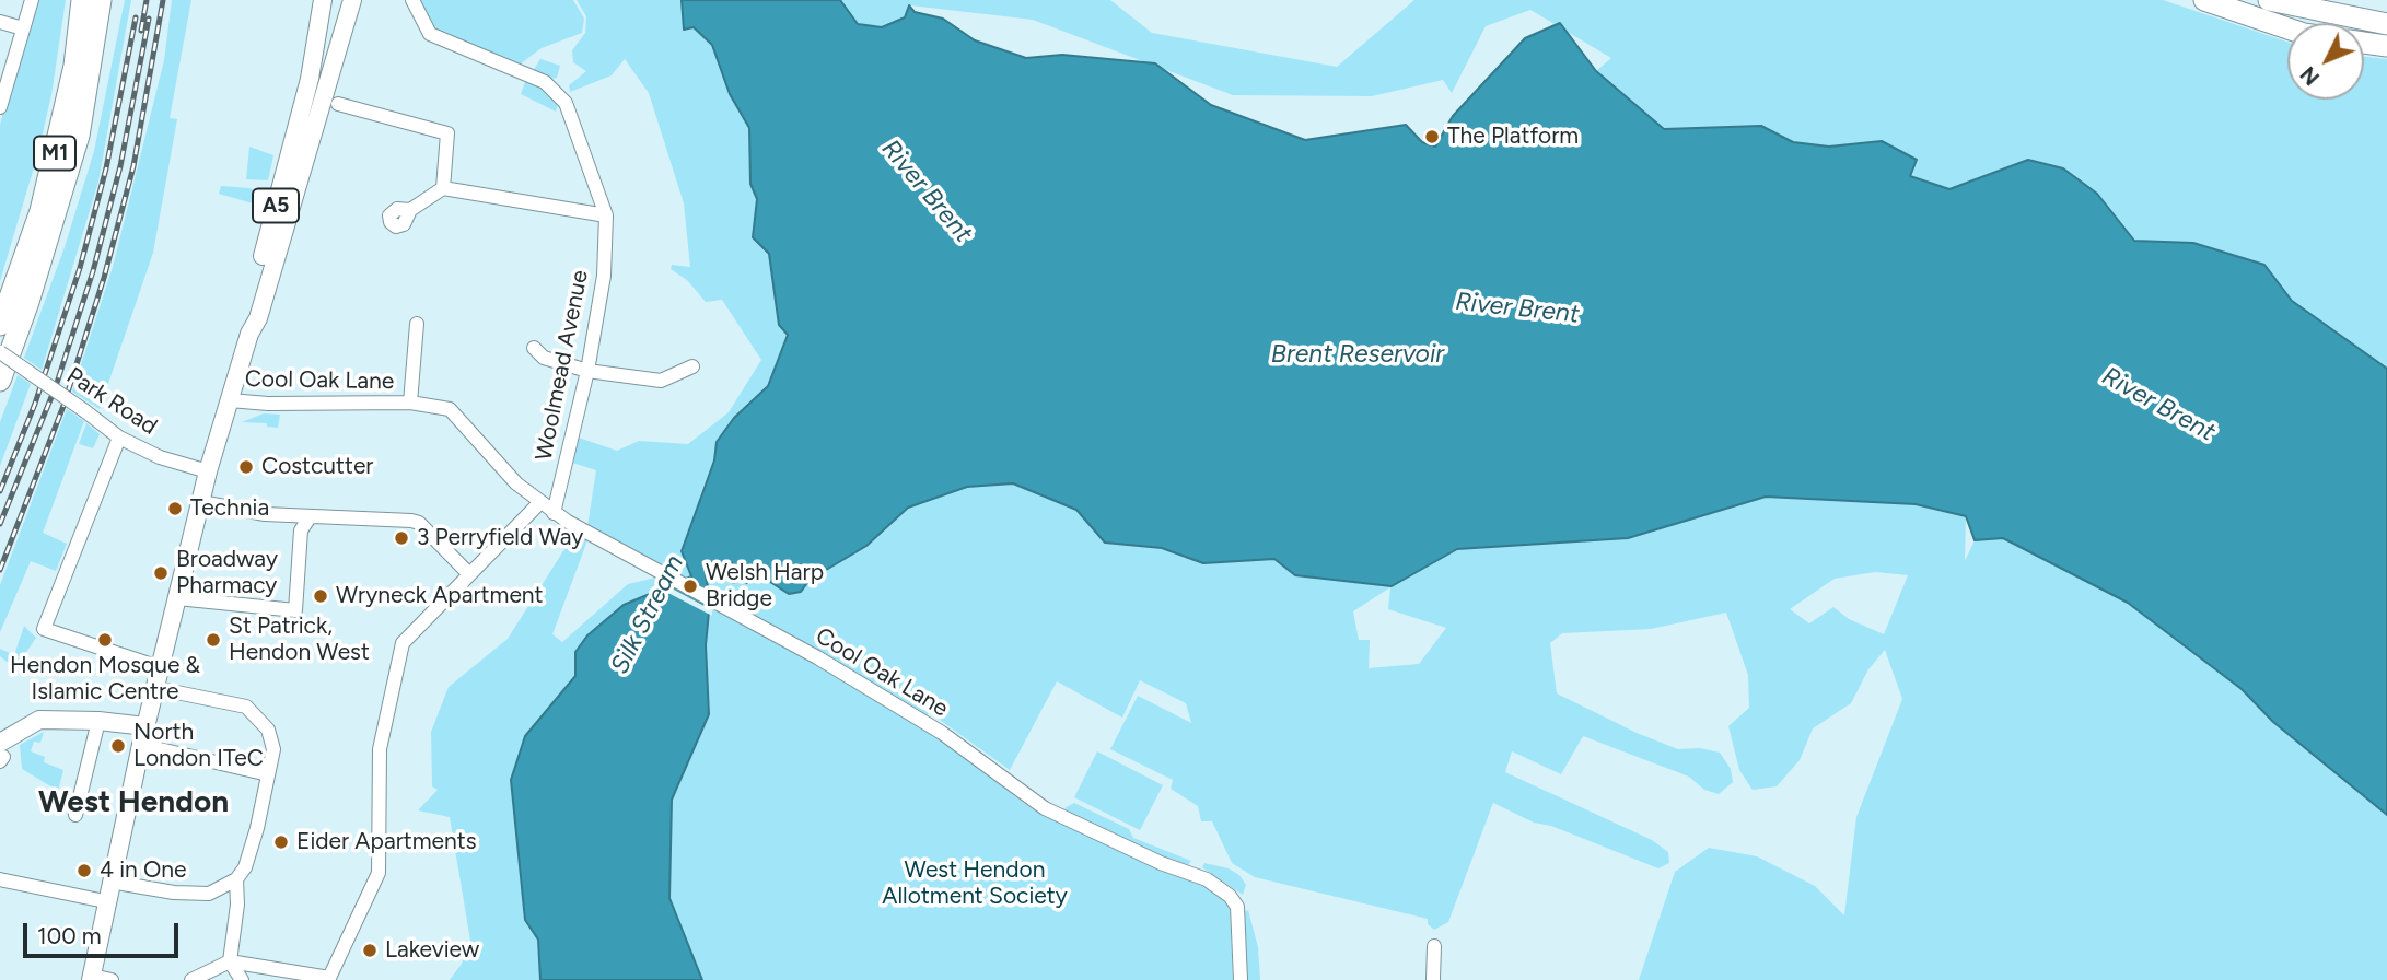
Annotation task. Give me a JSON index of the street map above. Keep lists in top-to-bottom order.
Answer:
{
  "streets": {
    "highway": ["M1"],
    "main road": ["A5"],
    "street": ["Woolmead Avenue", "Cool Oak Lane", "Park Road"]
  },
  "crossings": [
    ["A5", "Cool Oak Lane"],
    ["A5", "Park Road"],
    ["Woolmead Avenue", "Cool Oak Lane"]
  ],
  "districts": ["West Hendon"],
  "water": ["River Brent", "Brent Reservoir", "Silk Stream"],
  "parks": ["West Hendon Allotment Society"],
  "places": [
    "The Platform",
    "Costcutter",
    "Technia",
    "3 Perryfield Way",
    "Broadway Pharmacy",
    "Welsh Harp Bridge",
    "Wryneck Apartment",
    "Hendon Mosque & Islamic Centre",
    "St Patrick, Hendon West",
    "North London ITeC",
    "Eider Apartments",
    "4 in One",
    "Lakeview"
  ],
  "scale_bar": "100 m",
  "north": "bottom left"
}
